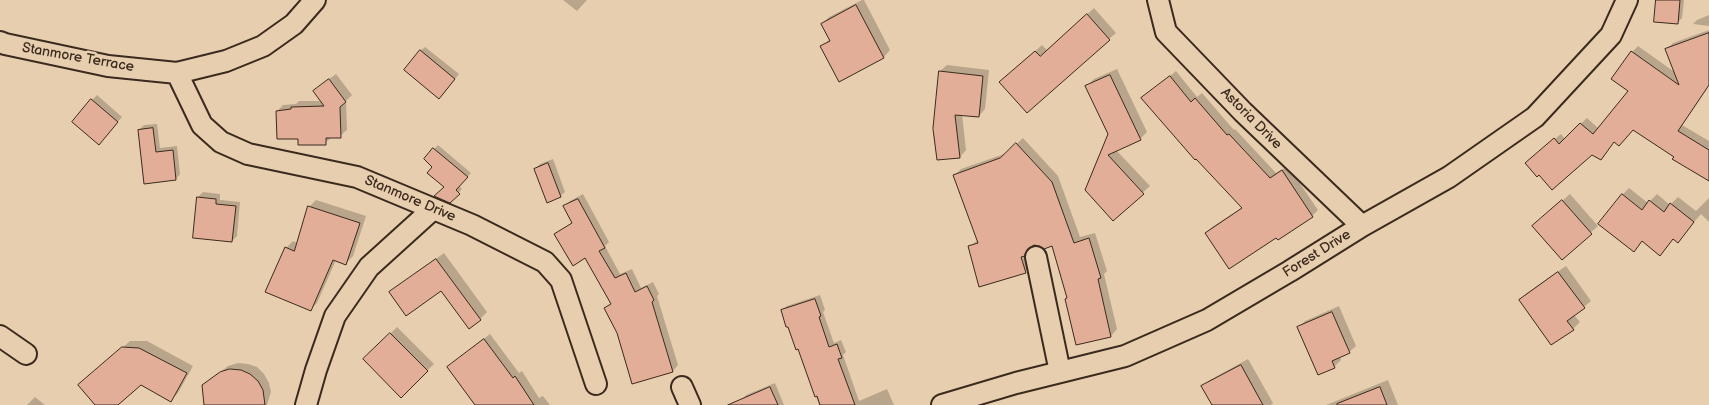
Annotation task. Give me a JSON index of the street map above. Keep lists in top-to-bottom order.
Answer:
{
  "streets": {
    "street": [
      "Stanmore Terrace",
      "Astoria Drive",
      "Stanmore Drive",
      "Forest Drive"
    ]
  },
  "crossings": [
    ["Stanmore Terrace", "Stanmore Drive"],
    ["Astoria Drive", "Forest Drive"]
  ]
}
